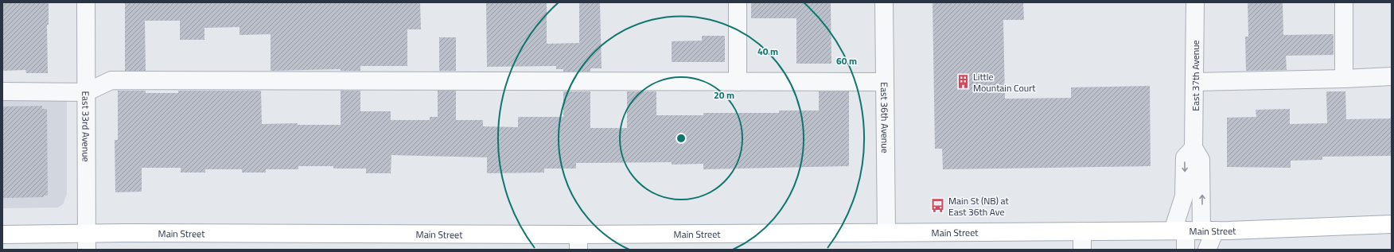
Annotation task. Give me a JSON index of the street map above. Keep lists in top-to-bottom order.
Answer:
{
  "streets": {
    "main road": ["Main Street"],
    "street": ["East 37th Avenue", "East 36th Avenue", "East 33rd Avenue"]
  },
  "crossings": [
    ["East 37th Avenue", "Main Street"],
    ["East 36th Avenue", "Main Street"],
    ["East 33rd Avenue", "Main Street"]
  ],
  "places": {
    "building": ["Little Mountain Court"],
    "bus stop": ["Main St (NB) at East 36th Ave"]
  },
  "rings": ["40 m", "60 m", "20 m"]
}
